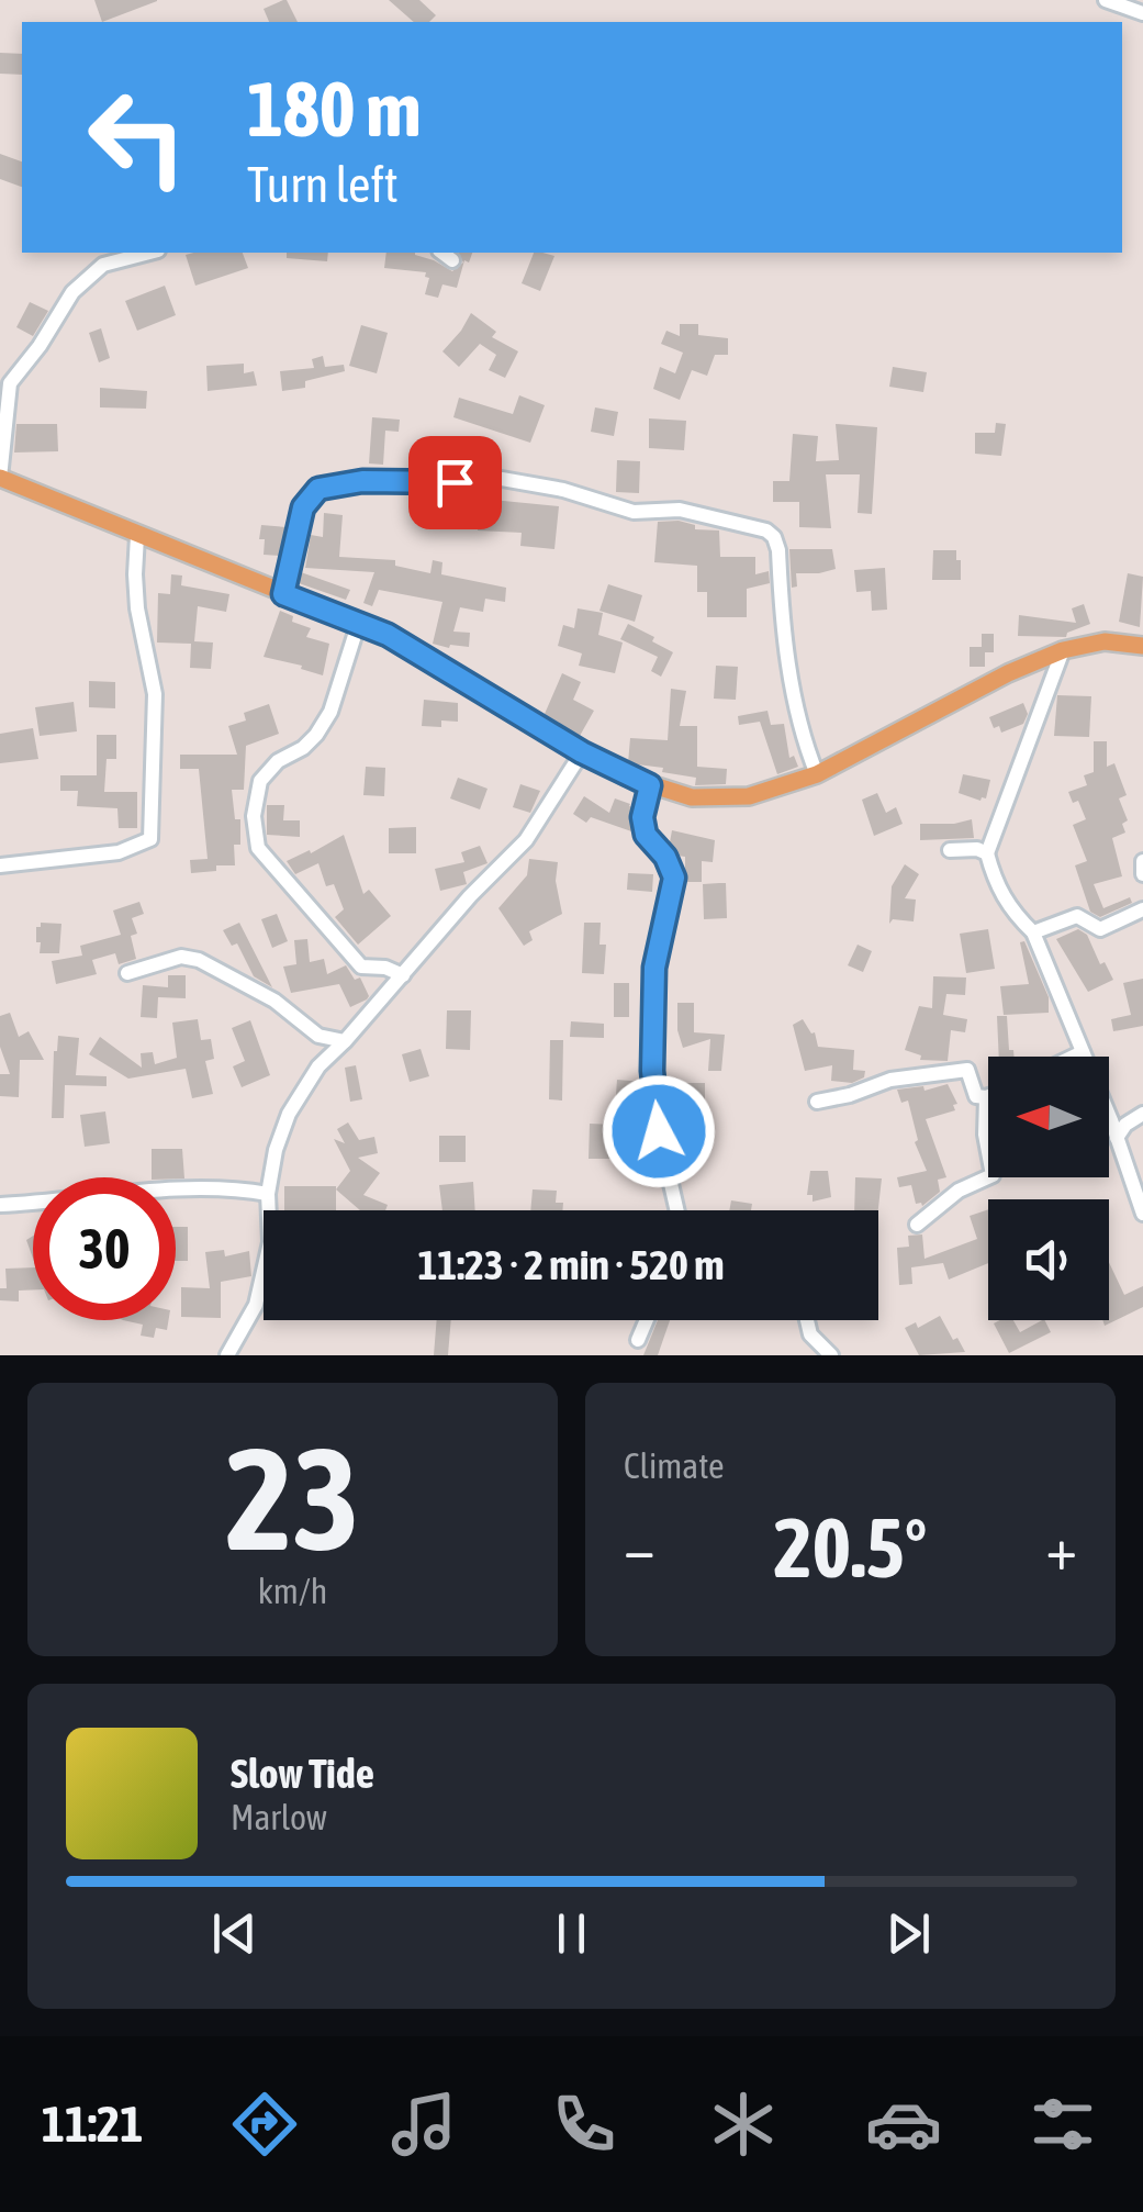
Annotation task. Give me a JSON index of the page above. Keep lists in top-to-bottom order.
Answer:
{
  "north": "left",
  "page": {
    "turn": ["180 m", "Turn left"],
    "limit": "30",
    "trip": "11:23 · 2 min · 520 m",
    "tile": [
      ["23", "km/h"],
      "Climate"
    ],
    "heat": ["−", "20.5°", "+"],
    "song": ["Slow Tide", "Marlow"],
    "tabs": "11:21"
  }
}
